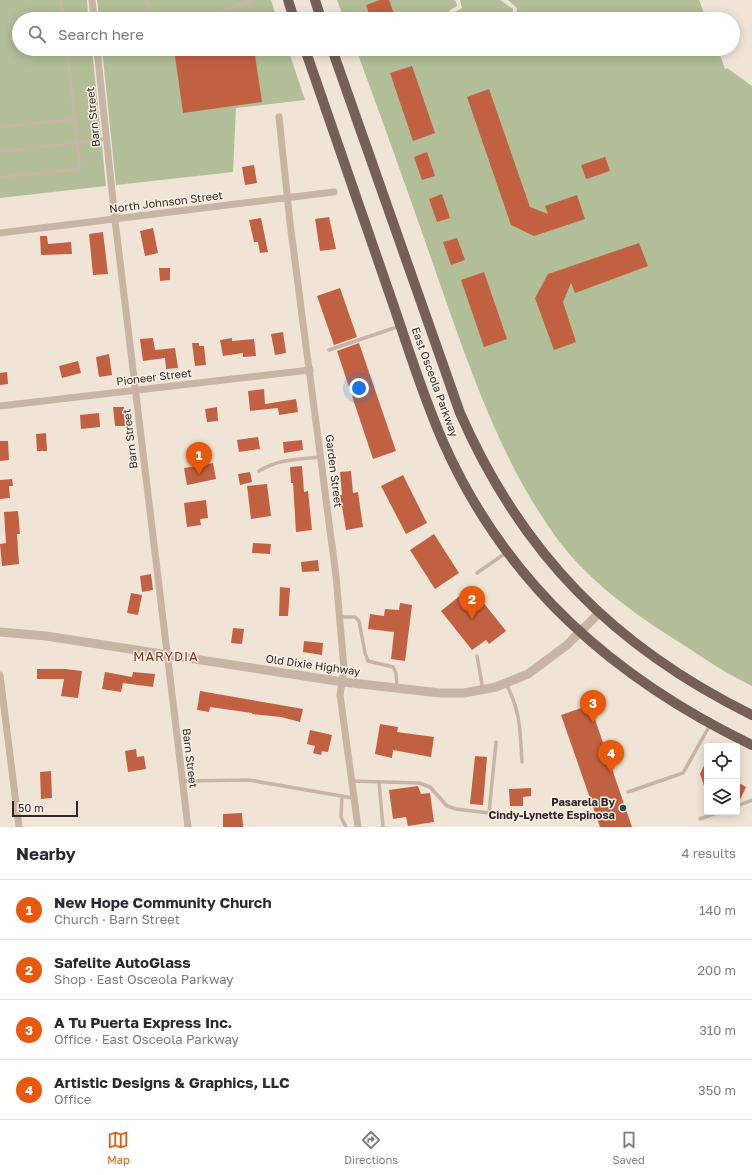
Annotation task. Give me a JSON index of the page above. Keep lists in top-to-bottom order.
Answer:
{
  "streets": {
    "main road": ["East Osceola Parkway"],
    "street": [
      "Barn Street",
      "North Johnson Street",
      "Pioneer Street",
      "Garden Street",
      "Old Dixie Highway"
    ]
  },
  "crossings": [
    ["Barn Street", "North Johnson Street"],
    ["Barn Street", "Pioneer Street"],
    ["Barn Street", "Old Dixie Highway"],
    ["North Johnson Street", "Garden Street"],
    ["Pioneer Street", "Garden Street"],
    ["East Osceola Parkway", "Old Dixie Highway"],
    ["Garden Street", "Old Dixie Highway"]
  ],
  "districts": ["MARYDIA"],
  "places": ["Pasarela By Cindy-Lynette Espinosa"],
  "scale_bar": "50 m",
  "page": {
    "search": "Search here",
    "pins": [
      "1",
      "2",
      "3",
      "4"
    ],
    "scale": "50 m",
    "heading": ["Nearby", "4 results"],
    "list": [
      {
        "mark": "1",
        "name": "New Hope Community Church",
        "note": "Church · Barn Street",
        "value": "140 m"
      },
      {
        "mark": "2",
        "name": "Safelite AutoGlass",
        "note": "Shop · East Osceola Parkway",
        "value": "200 m"
      },
      {
        "mark": "3",
        "name": "A Tu Puerta Express Inc.",
        "note": "Office · East Osceola Parkway",
        "value": "310 m"
      },
      {
        "mark": "4",
        "name": "Artistic Designs & Graphics, LLC",
        "note": "Office",
        "value": "350 m"
      }
    ],
    "nav": ["Map", "Directions", "Saved"]
  }
}
